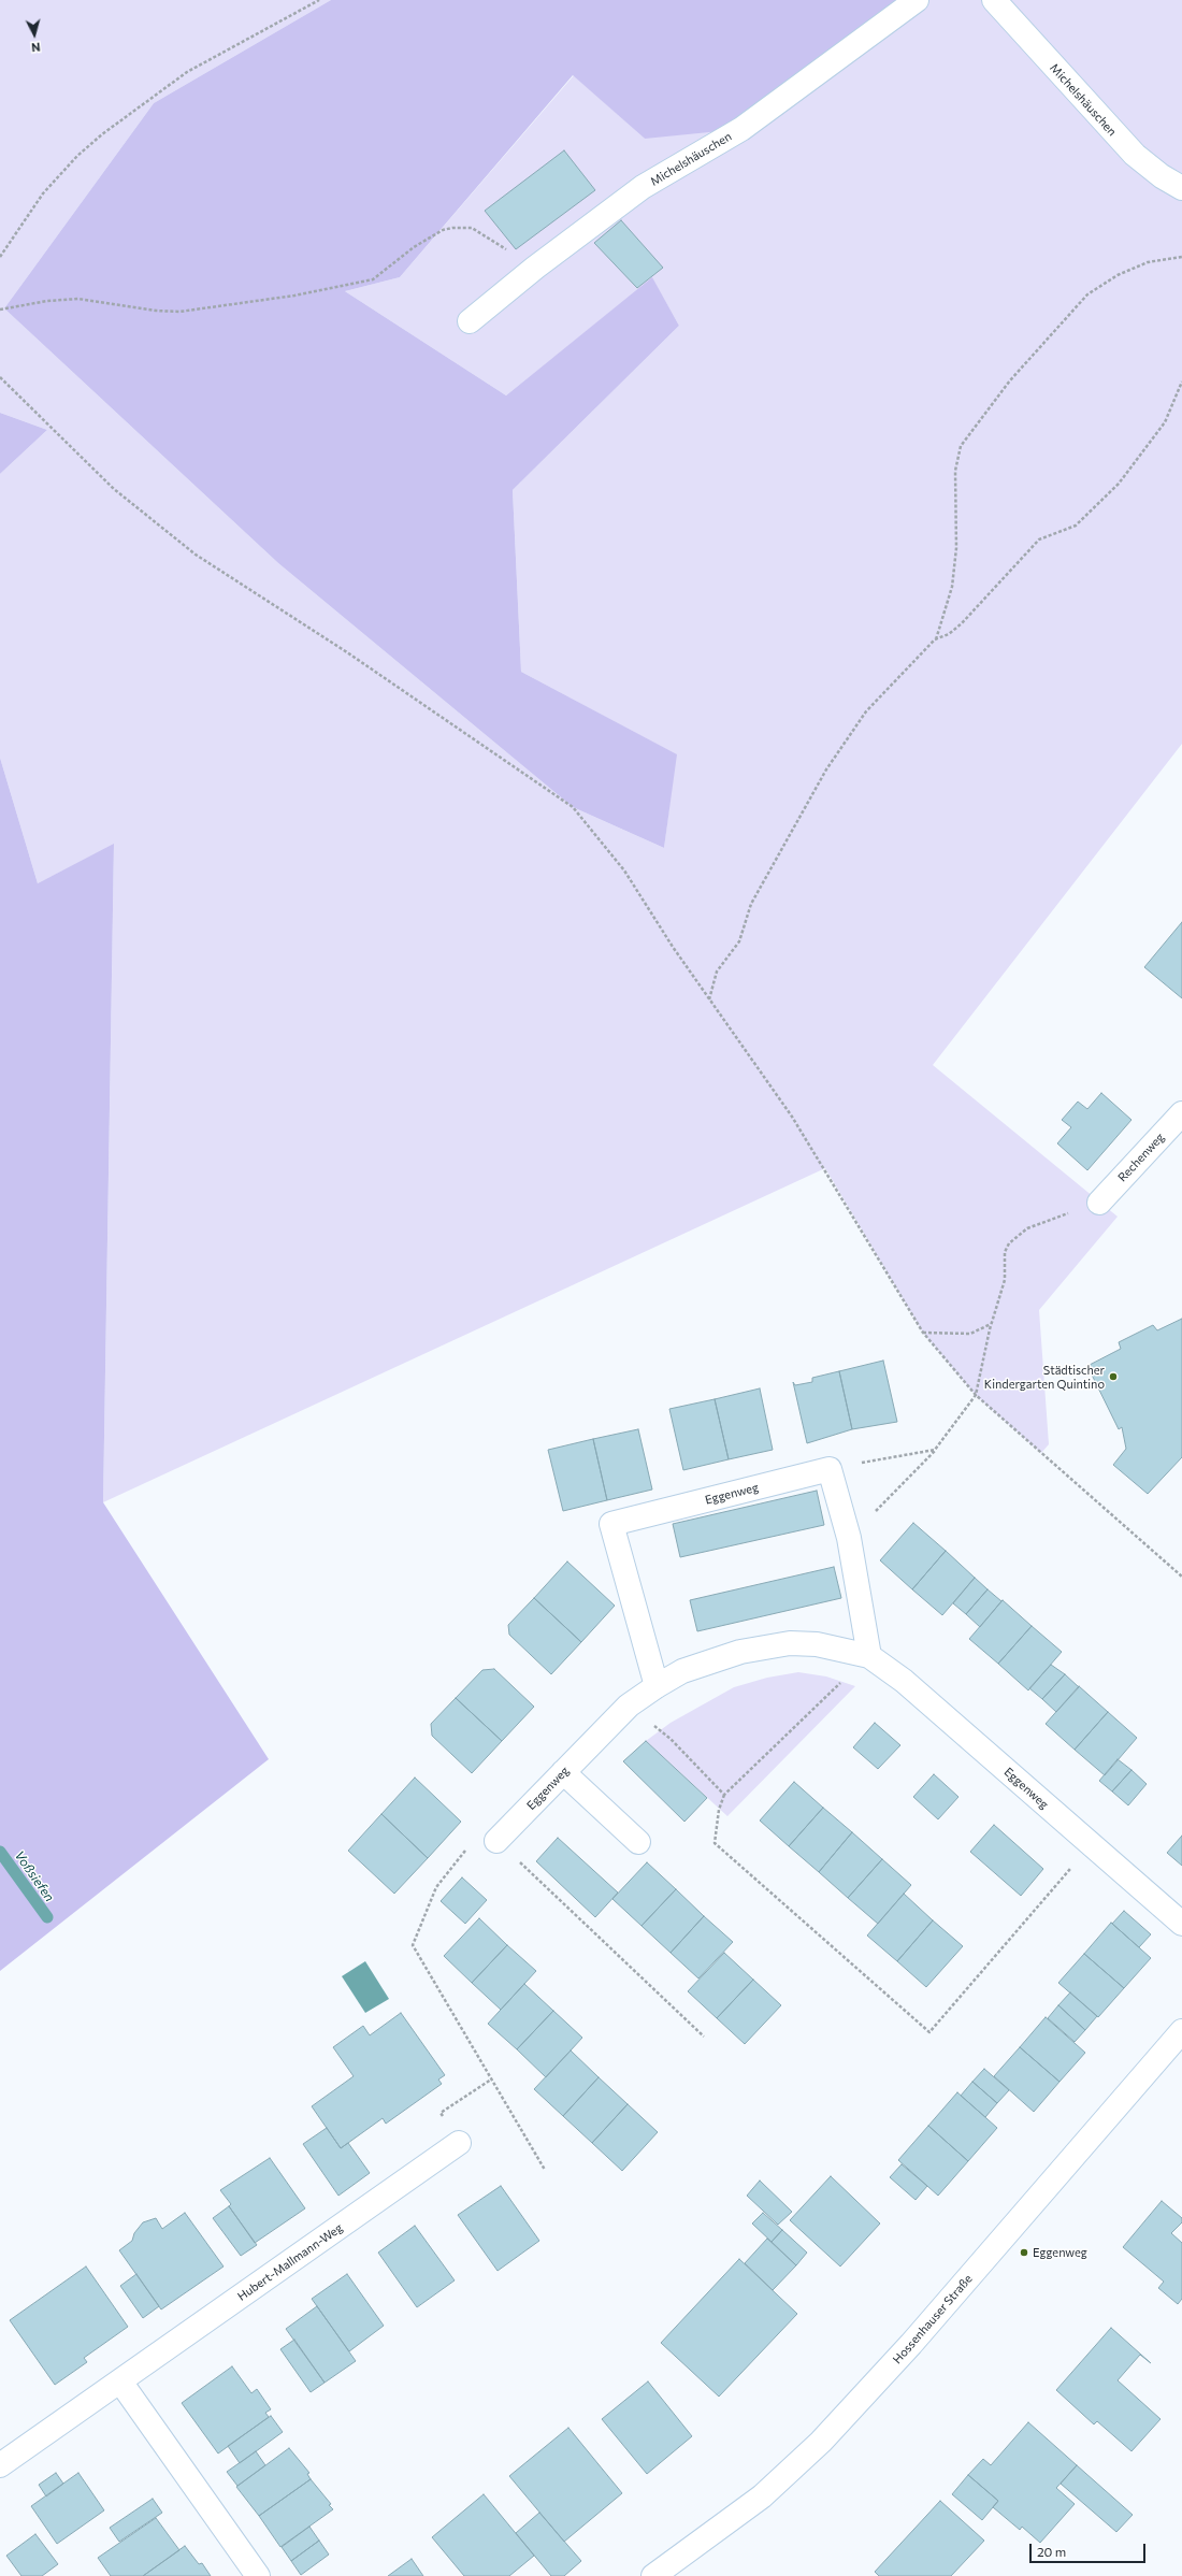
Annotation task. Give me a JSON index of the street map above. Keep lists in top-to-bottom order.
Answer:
{
  "streets": {
    "street": [
      "Michelshäuschen",
      "Rechenweg",
      "Eggenweg",
      "Hubert-Mallmann-Weg",
      "Hossenhauser Straße"
    ]
  },
  "water": ["Voßsiefen"],
  "places": ["Städtischer Kindergarten Quintino", "Eggenweg"],
  "scale_bar": "20 m",
  "north": "bottom"
}
